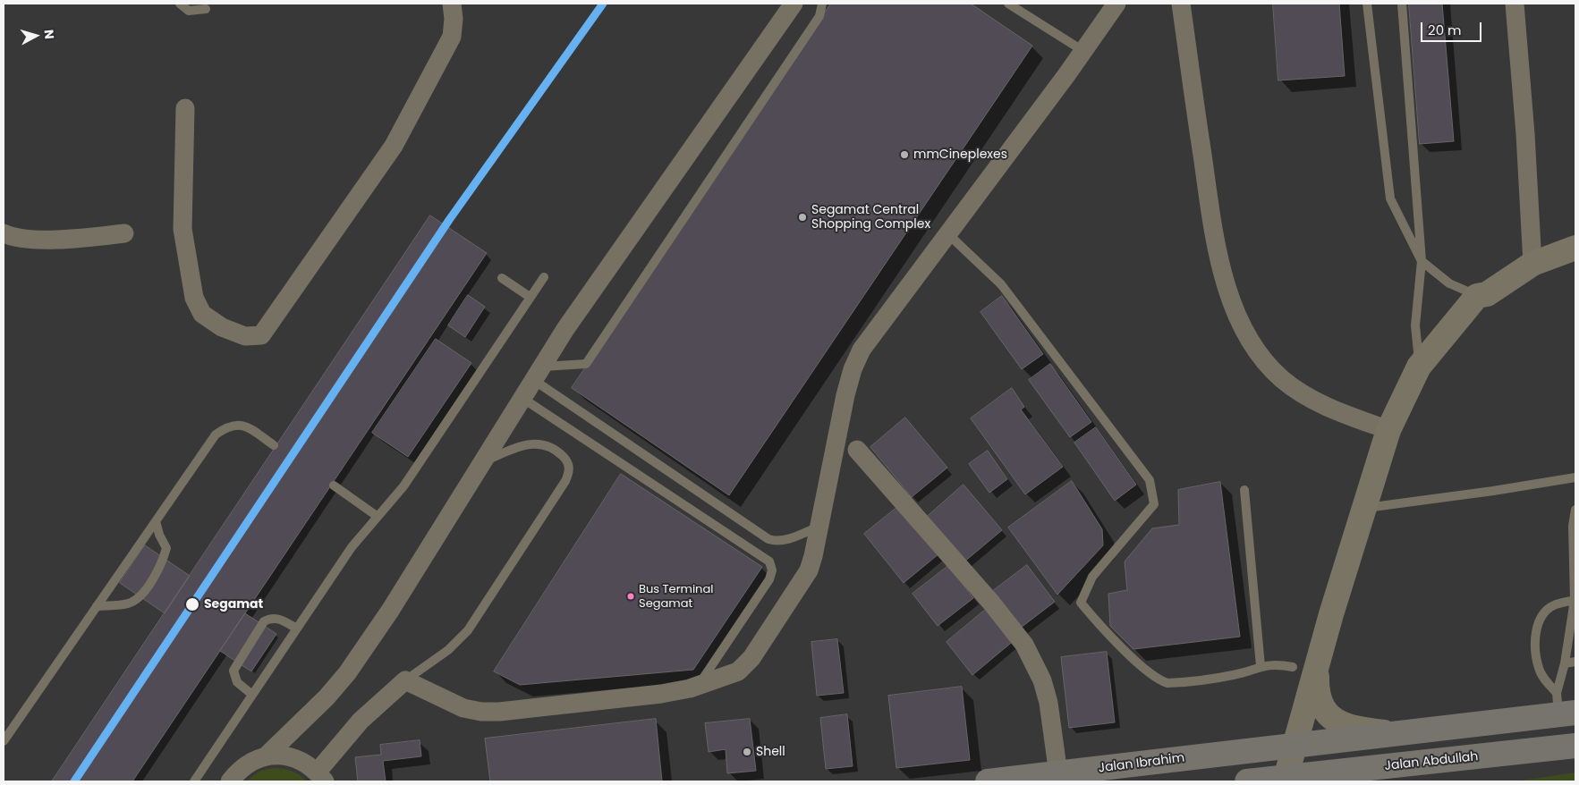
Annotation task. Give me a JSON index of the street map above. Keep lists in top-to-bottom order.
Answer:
{
  "streets": {
    "highway": ["Jalan Abdullah", "Jalan Ibrahim"]
  },
  "places": [
    "mmCineplexes",
    "Segamat Central Shopping Complex",
    "Bus Terminal Segamat",
    "Segamat",
    "Shell"
  ],
  "scale_bar": "20 m",
  "north": "right"
}
